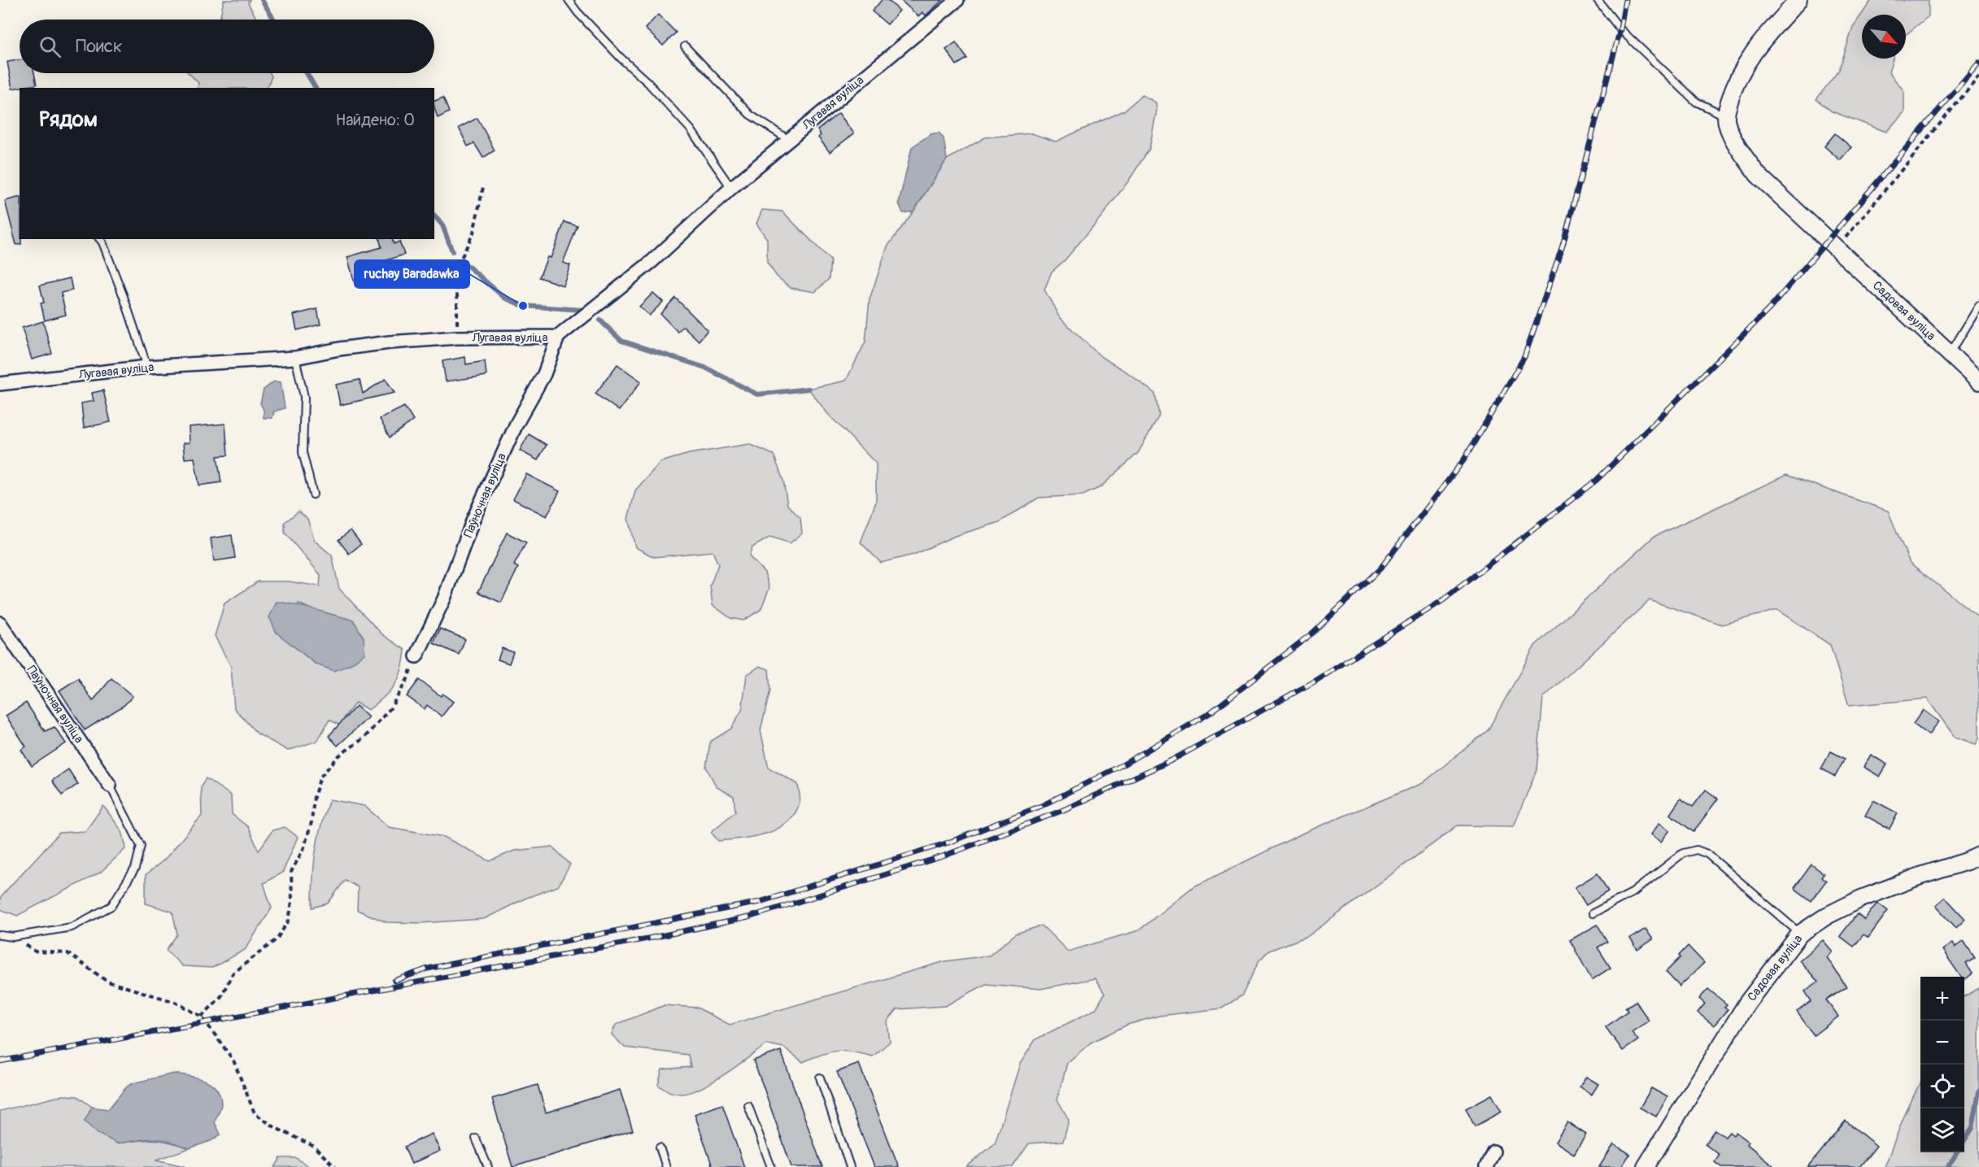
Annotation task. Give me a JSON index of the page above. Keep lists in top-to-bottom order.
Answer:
{
  "streets": {
    "street": ["Лугавая вуліца", "Садовая вуліца", "Паўночная вуліца"]
  },
  "crossings": [
    ["Лугавая вуліца", "Паўночная вуліца"]
  ],
  "places": ["ruchay Baradawka"],
  "north": "bottom right",
  "page": {
    "search": "Поиск",
    "heading": ["Рядом", "Найдено: 0"],
    "map_buttons": ["+", "−"]
  }
}
